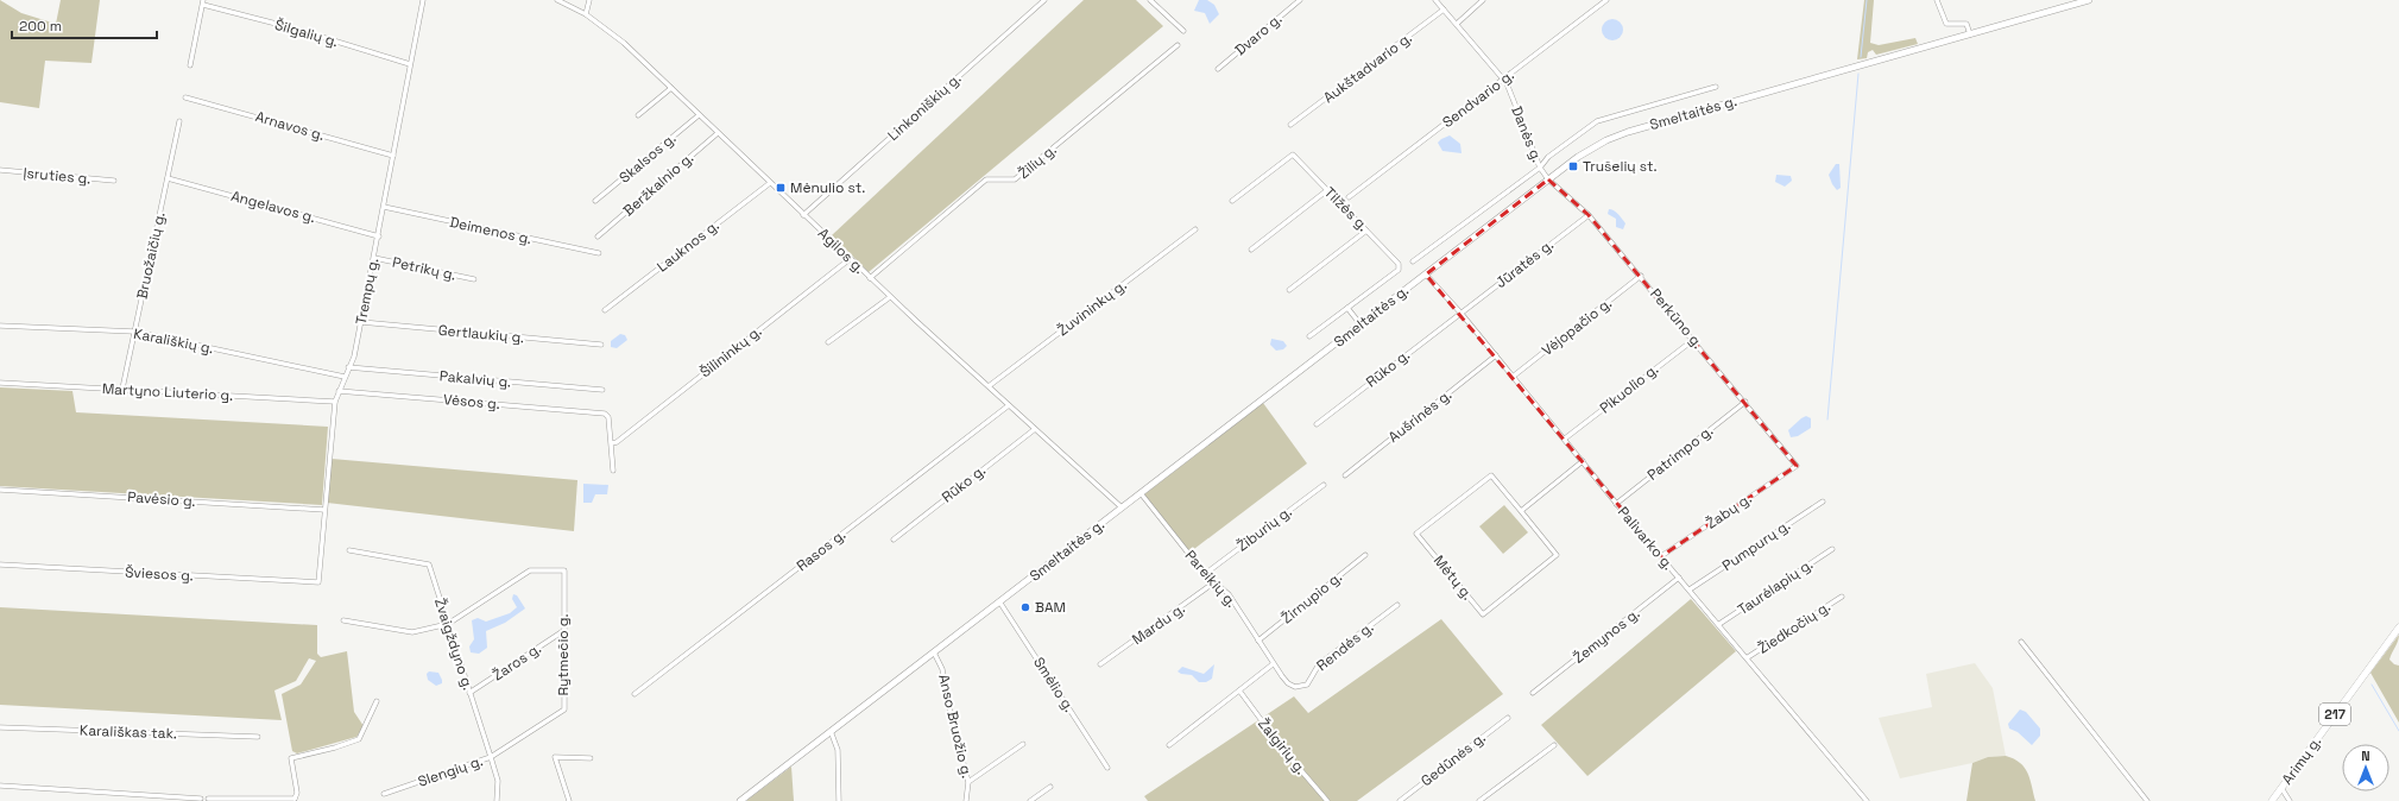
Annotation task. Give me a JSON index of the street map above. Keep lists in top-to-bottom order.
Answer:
{
  "streets": {
    "main road": ["Smeltaitės g.", "217", "Arimų g."],
    "street": [
      "Šilgalių g.",
      "Dvaro g.",
      "Aukštadvario g.",
      "Sendvario g.",
      "Linkoniškių g.",
      "Arnavos g.",
      "Danės g.",
      "Skalsos g.",
      "Žilių g.",
      "Įsruties g.",
      "Beržkalnio g.",
      "Angelavos g.",
      "Tilžės g.",
      "Deimenos g.",
      "Lauknos g.",
      "Agilos g.",
      "Bruožaičių g.",
      "Jūratės g.",
      "Petrikų g.",
      "Trempų g.",
      "Žuvininkų g.",
      "Perkūno g.",
      "Vėjopačio g.",
      "Gertlaukių g.",
      "Karališkių g.",
      "Šilininkų g.",
      "Rūko g.",
      "Pakalvių g.",
      "Pikuolio g.",
      "Martyno Liuterio g.",
      "Vėsos g.",
      "Aušrinės g.",
      "Patrimpo g.",
      "Pavėsio g.",
      "Žabų g.",
      "Žiburių g.",
      "Palivarko g.",
      "Pumpurų g.",
      "Rasos g.",
      "Šviesos g.",
      "Mėtų g.",
      "Pareikių g.",
      "Taurėlapių g.",
      "Žirnupio g.",
      "Mardu g.",
      "Žiedkočių g.",
      "Žemynos g.",
      "Žvaigždyno g.",
      "Rendės g.",
      "Rytmečio g.",
      "Žaros g.",
      "Smėlio g.",
      "Anso Bruožio g.",
      "Karališkas tak.",
      "Žalgirių g.",
      "Gedūnės g.",
      "Slengių g."
    ]
  },
  "crossings": [
    ["Šilgalių g.", "Trempų g."],
    ["Aukštadvario g.", "Danės g."],
    ["Sendvario g.", "Danės g."],
    ["Linkoniškių g.", "Agilos g."],
    ["Smeltaitės g.", "Danės g."],
    ["Smeltaitės g.", "Agilos g."],
    ["Smeltaitės g.", "Perkūno g."],
    ["Smeltaitės g.", "Palivarko g."],
    ["Smeltaitės g.", "Pareikių g."],
    ["Smeltaitės g.", "Smėlio g."],
    ["Smeltaitės g.", "Anso Bruožio g."],
    ["Arnavos g.", "Trempų g."],
    ["Danės g.", "Perkūno g."],
    ["Skalsos g.", "Agilos g."],
    ["Žilių g.", "Agilos g."],
    ["Beržkalnio g.", "Agilos g."],
    ["Angelavos g.", "Bruožaičių g."],
    ["Angelavos g.", "Trempų g."],
    ["Deimenos g.", "Trempų g."],
    ["Lauknos g.", "Agilos g."],
    ["Agilos g.", "Žuvininkų g."],
    ["Agilos g.", "Šilininkų g."],
    ["Agilos g.", "Rūko g."],
    ["Agilos g.", "Rasos g."],
    ["Bruožaičių g.", "Karališkių g."],
    ["Bruožaičių g.", "Martyno Liuterio g."],
    ["Jūratės g.", "Perkūno g."],
    ["Jūratės g.", "Rūko g."],
    ["Jūratės g.", "Palivarko g."],
    ["Petrikų g.", "Trempų g."],
    ["Trempų g.", "Gertlaukių g."],
    ["Trempų g.", "Karališkių g."],
    ["Trempų g.", "Pakalvių g."],
    ["Trempų g.", "Martyno Liuterio g."],
    ["Trempų g.", "Vėsos g."],
    ["Trempų g.", "Pavėsio g."],
    ["Trempų g.", "Šviesos g."],
    ["Perkūno g.", "Vėjopačio g."],
    ["Perkūno g.", "Pikuolio g."],
    ["Perkūno g.", "Patrimpo g."],
    ["Perkūno g.", "Žabų g."],
    ["Vėjopačio g.", "Palivarko g."],
    ["Šilininkų g.", "Vėsos g."],
    ["Rūko g.", "Palivarko g."],
    ["Pikuolio g.", "Palivarko g."],
    ["Aušrinės g.", "Palivarko g."],
    ["Patrimpo g.", "Palivarko g."],
    ["Žabų g.", "Palivarko g."],
    ["Žiburių g.", "Pareikių g."],
    ["Palivarko g.", "Pumpurų g."],
    ["Palivarko g.", "Taurėlapių g."],
    ["Palivarko g.", "Žiedkočių g."],
    ["Palivarko g.", "Žemynos g."],
    ["Pareikių g.", "Žirnupio g."],
    ["Pareikių g.", "Mardu g."],
    ["Pareikių g.", "Rendės g."],
    ["Žvaigždyno g.", "Rytmečio g."],
    ["Žvaigždyno g.", "Žaros g."],
    ["Žvaigždyno g.", "Slengių g."],
    ["Rytmečio g.", "Žaros g."],
    ["Rytmečio g.", "Slengių g."]
  ],
  "places": {
    "transit": ["Trušelių st.", "Mėnulio st."],
    "other": ["BAM"]
  },
  "scale_bar": "200 m",
  "north": "top"
}
